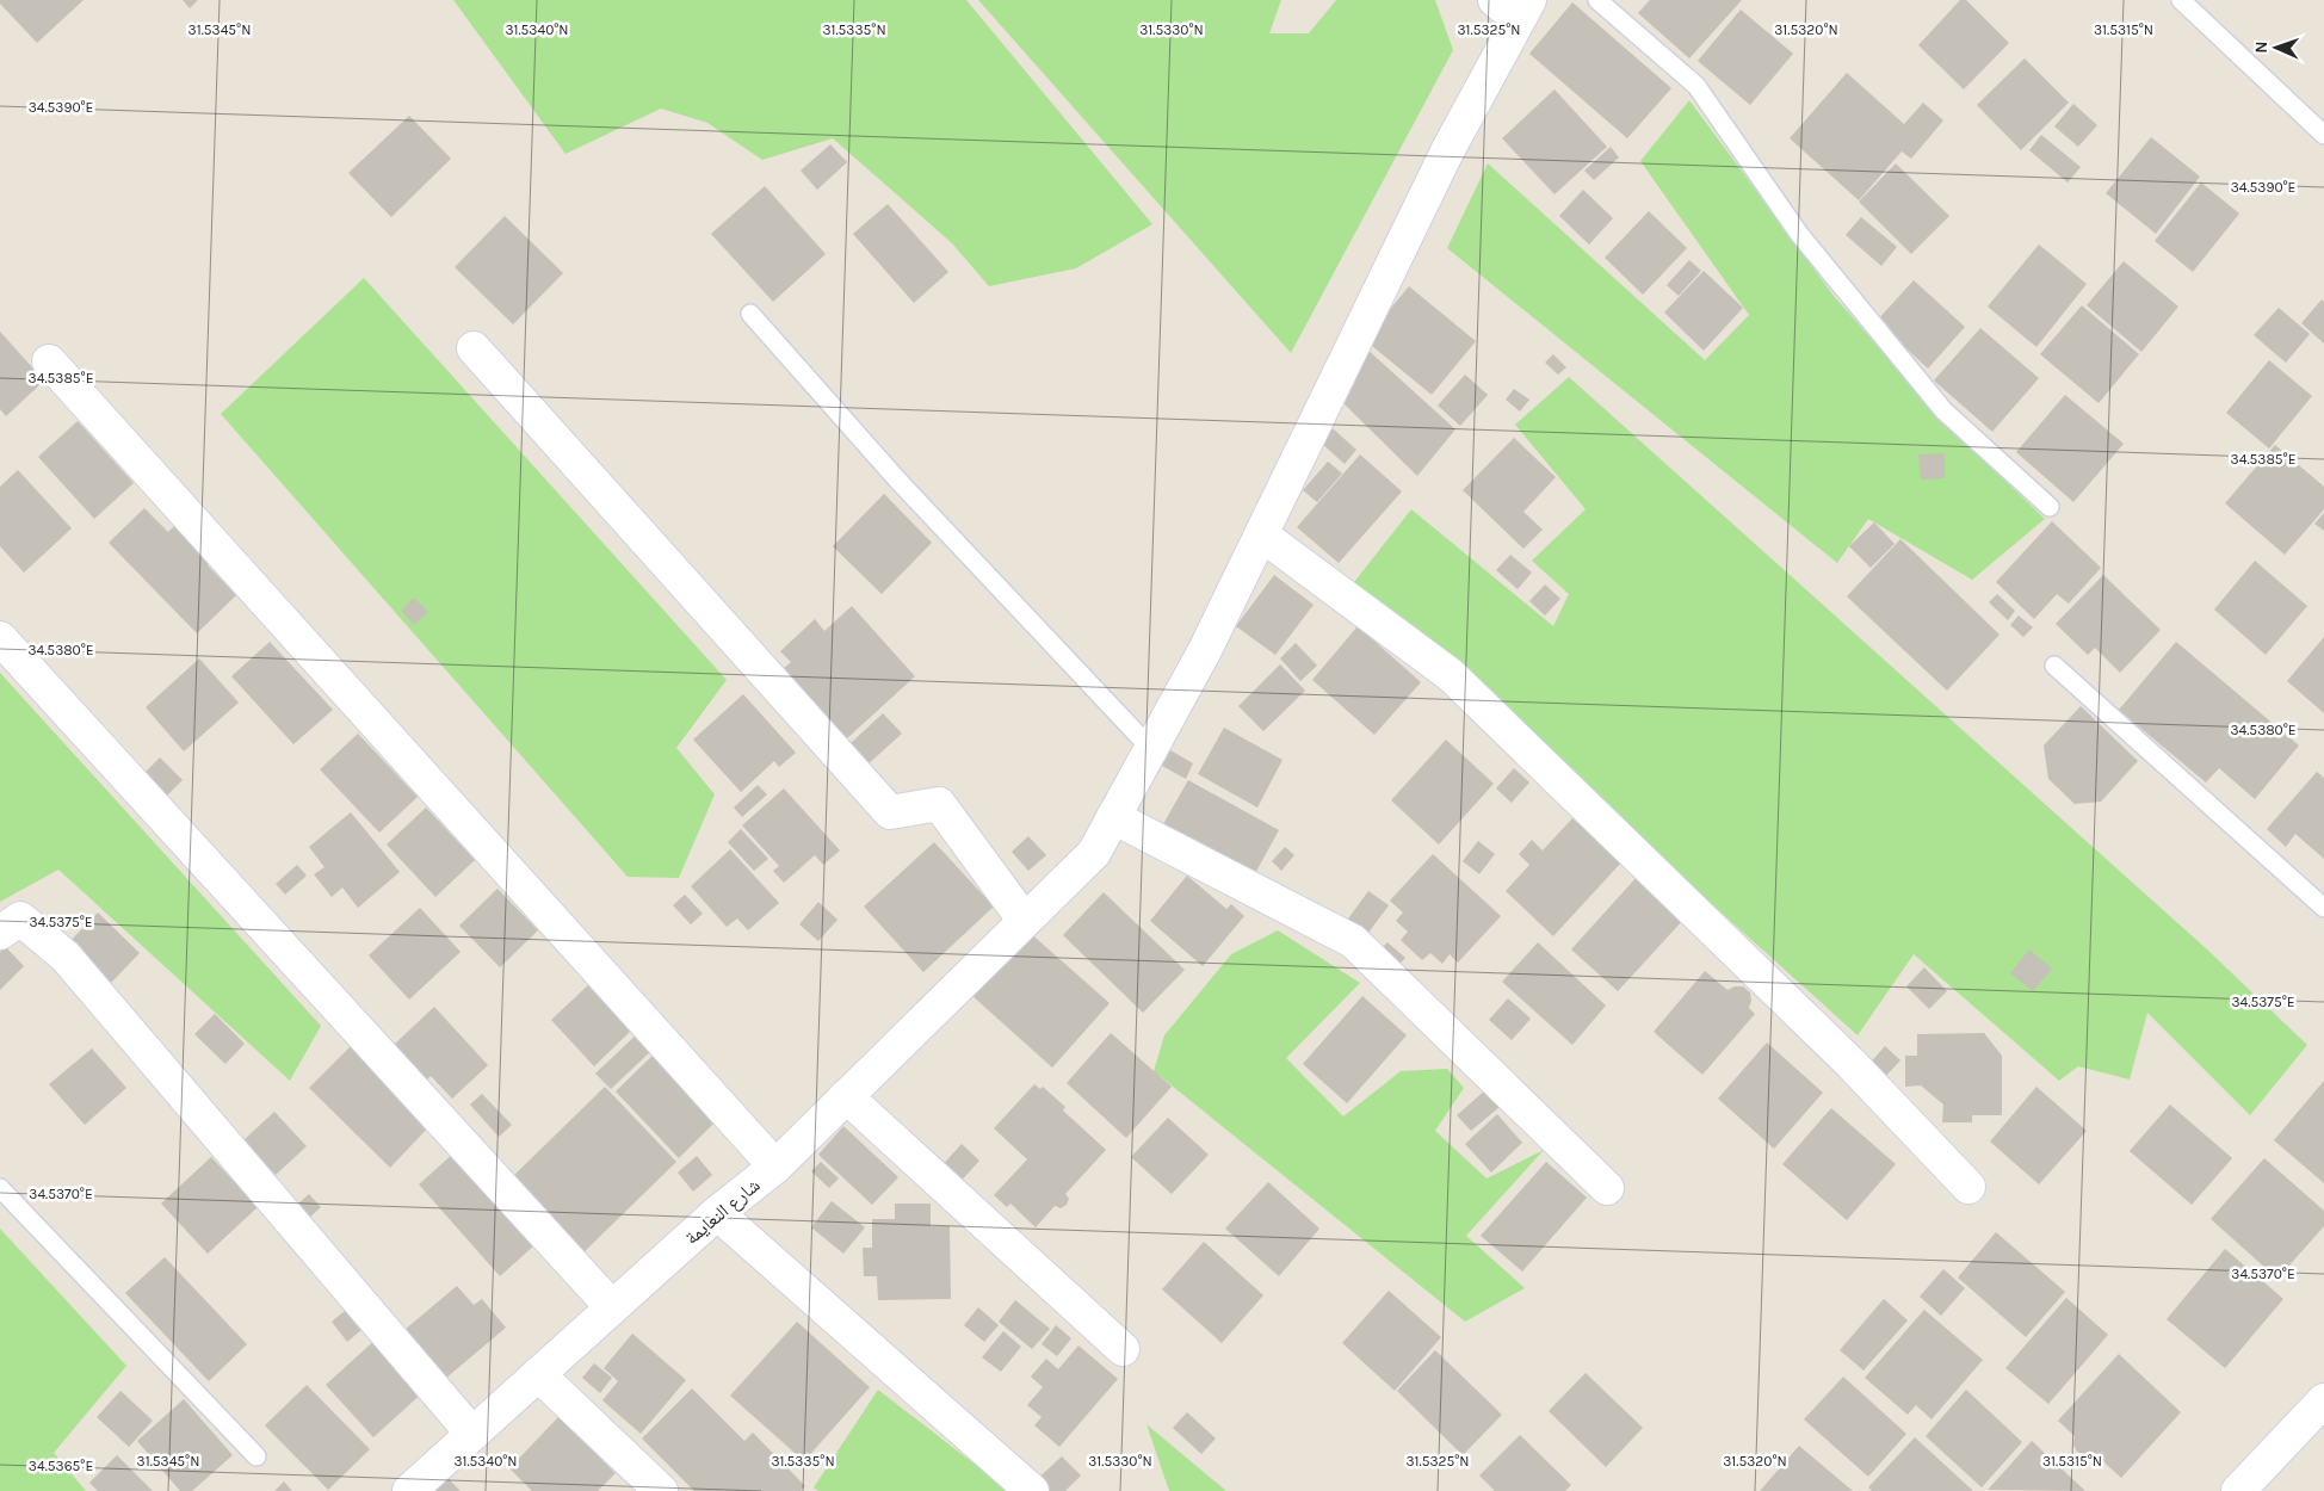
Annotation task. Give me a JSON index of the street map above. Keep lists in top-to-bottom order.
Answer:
{
  "streets": {
    "street": ["شارع النعايمة"]
  },
  "north": "left",
  "coordinates": [
    "31.5345°N",
    "31.5340°N",
    "31.5335°N",
    "31.5330°N",
    "31.5325°N",
    "31.5320°N",
    "31.5315°N",
    "34.5390°E",
    "34.5385°E",
    "34.5380°E",
    "34.5375°E",
    "34.5370°E",
    "34.5365°E"
  ]
}
